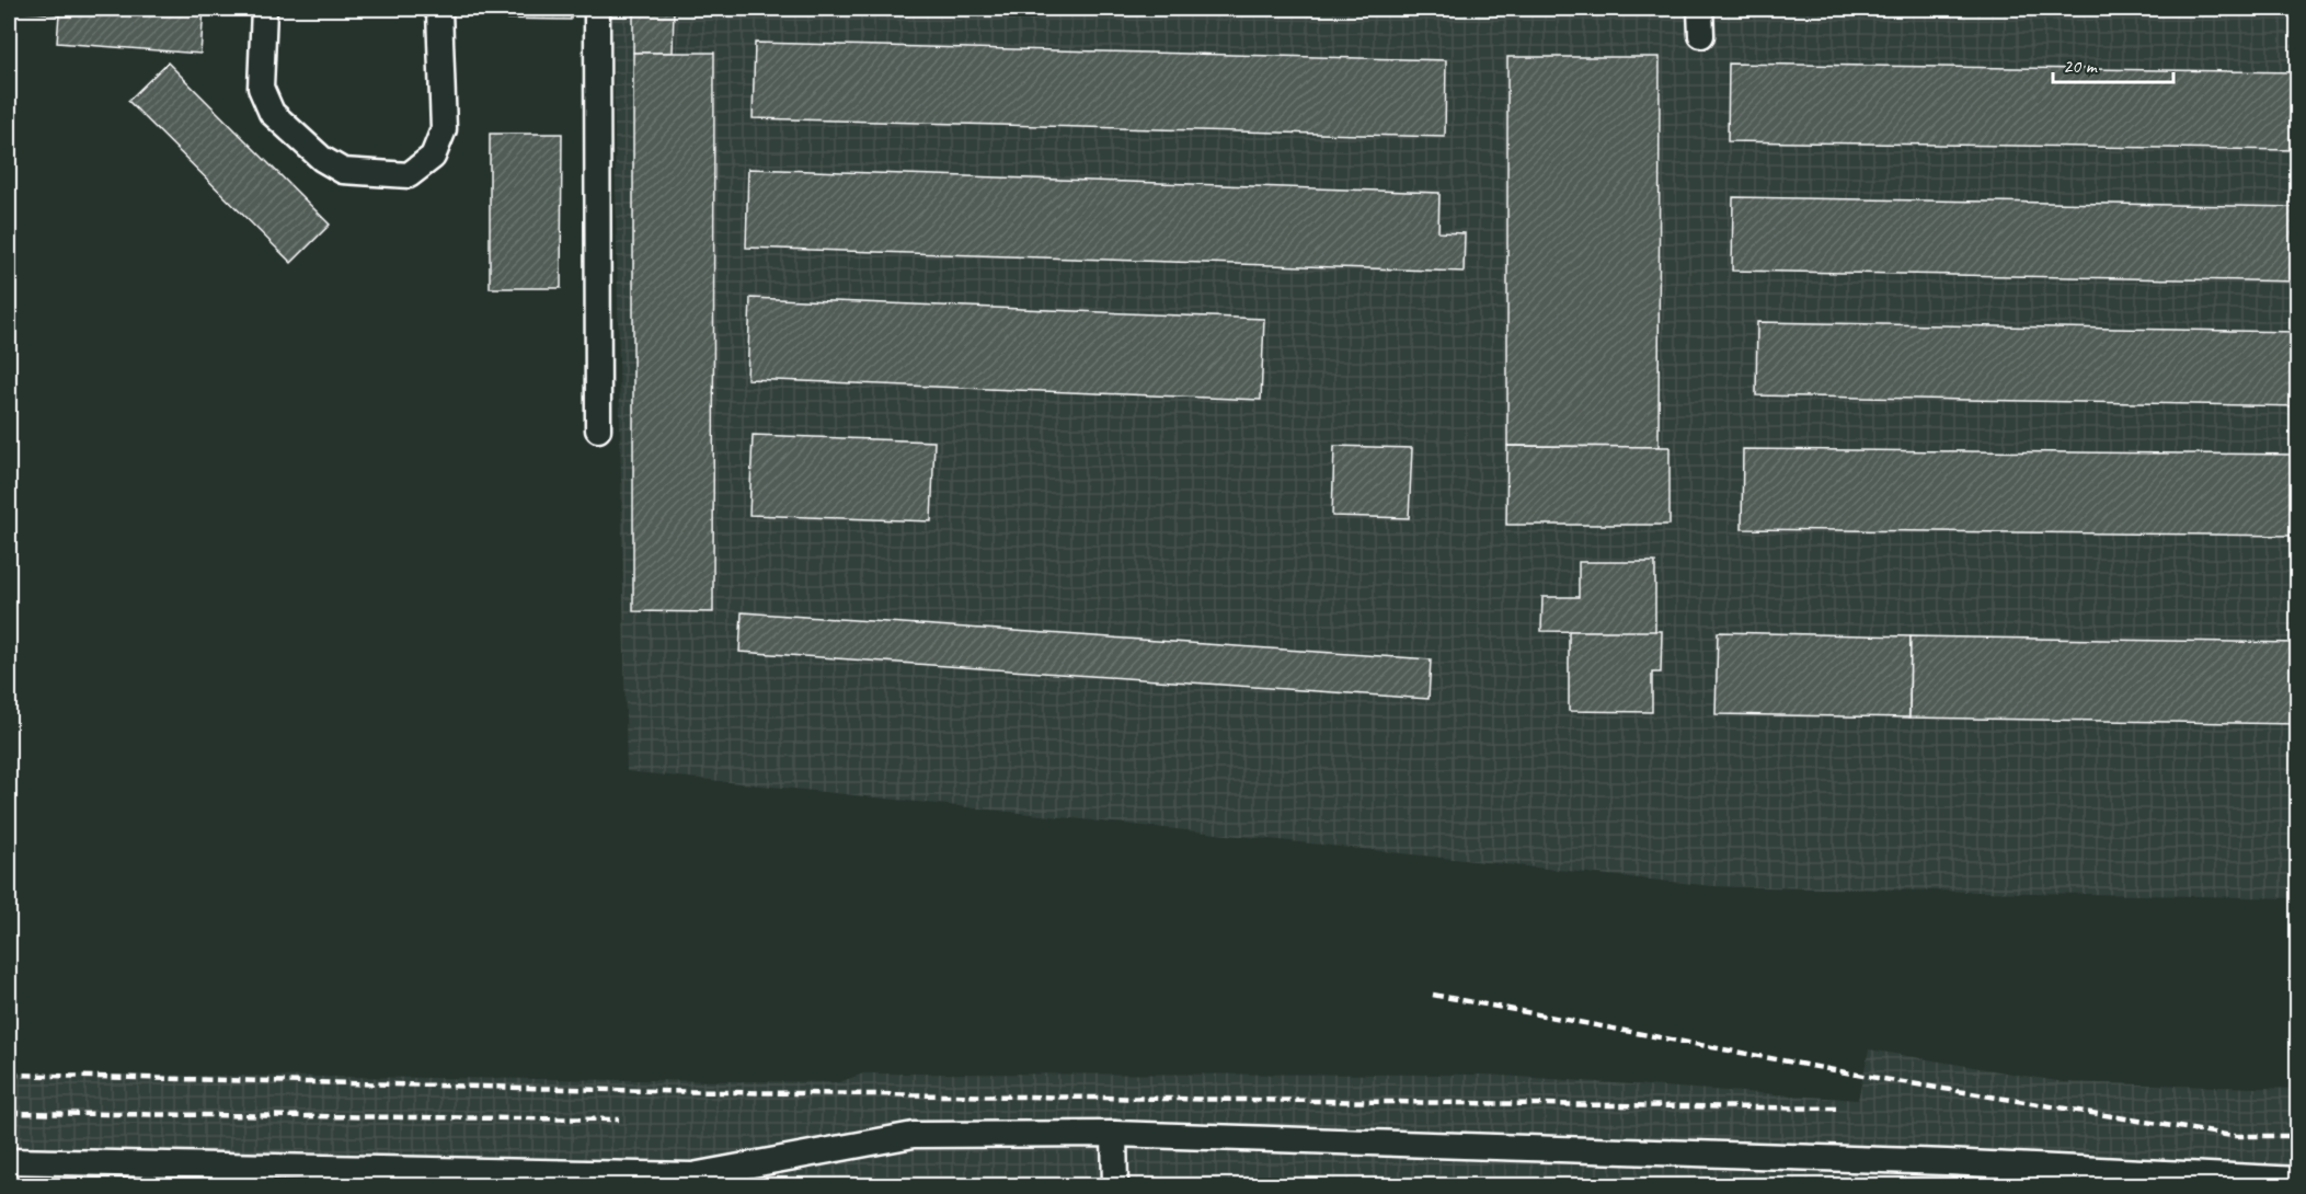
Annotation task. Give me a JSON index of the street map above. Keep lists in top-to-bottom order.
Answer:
{
  "scale_bar": "20 m"
}
